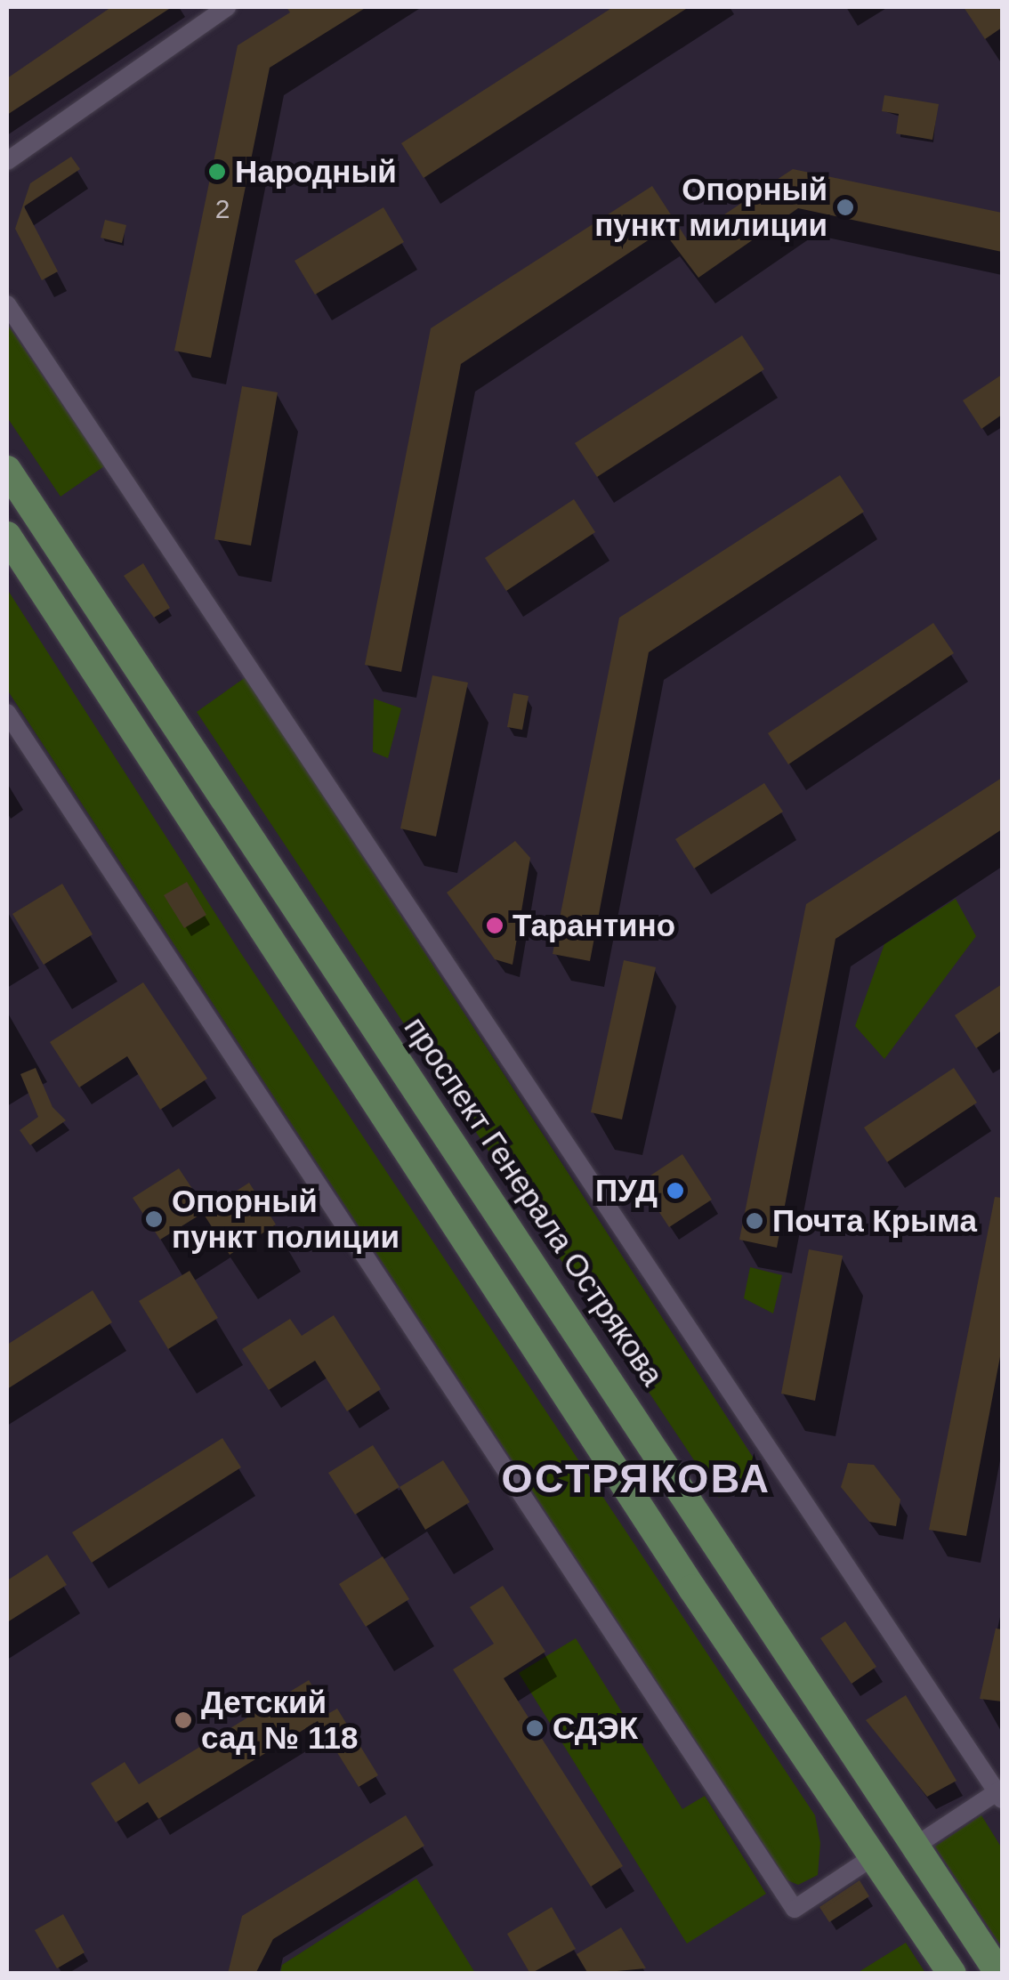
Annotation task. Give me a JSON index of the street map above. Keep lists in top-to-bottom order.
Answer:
{
  "streets": {
    "main road": ["проспект Генерала Острякова"]
  },
  "districts": ["ОСТРЯКОВА"],
  "places": [
    "Народный",
    "Опорный пункт милиции",
    "Тарантино",
    "ПУД",
    "Опорный пункт полиции",
    "Почта Крыма",
    "Детский сад № 118",
    "СДЭК"
  ],
  "house_numbers": ["2"]
}
